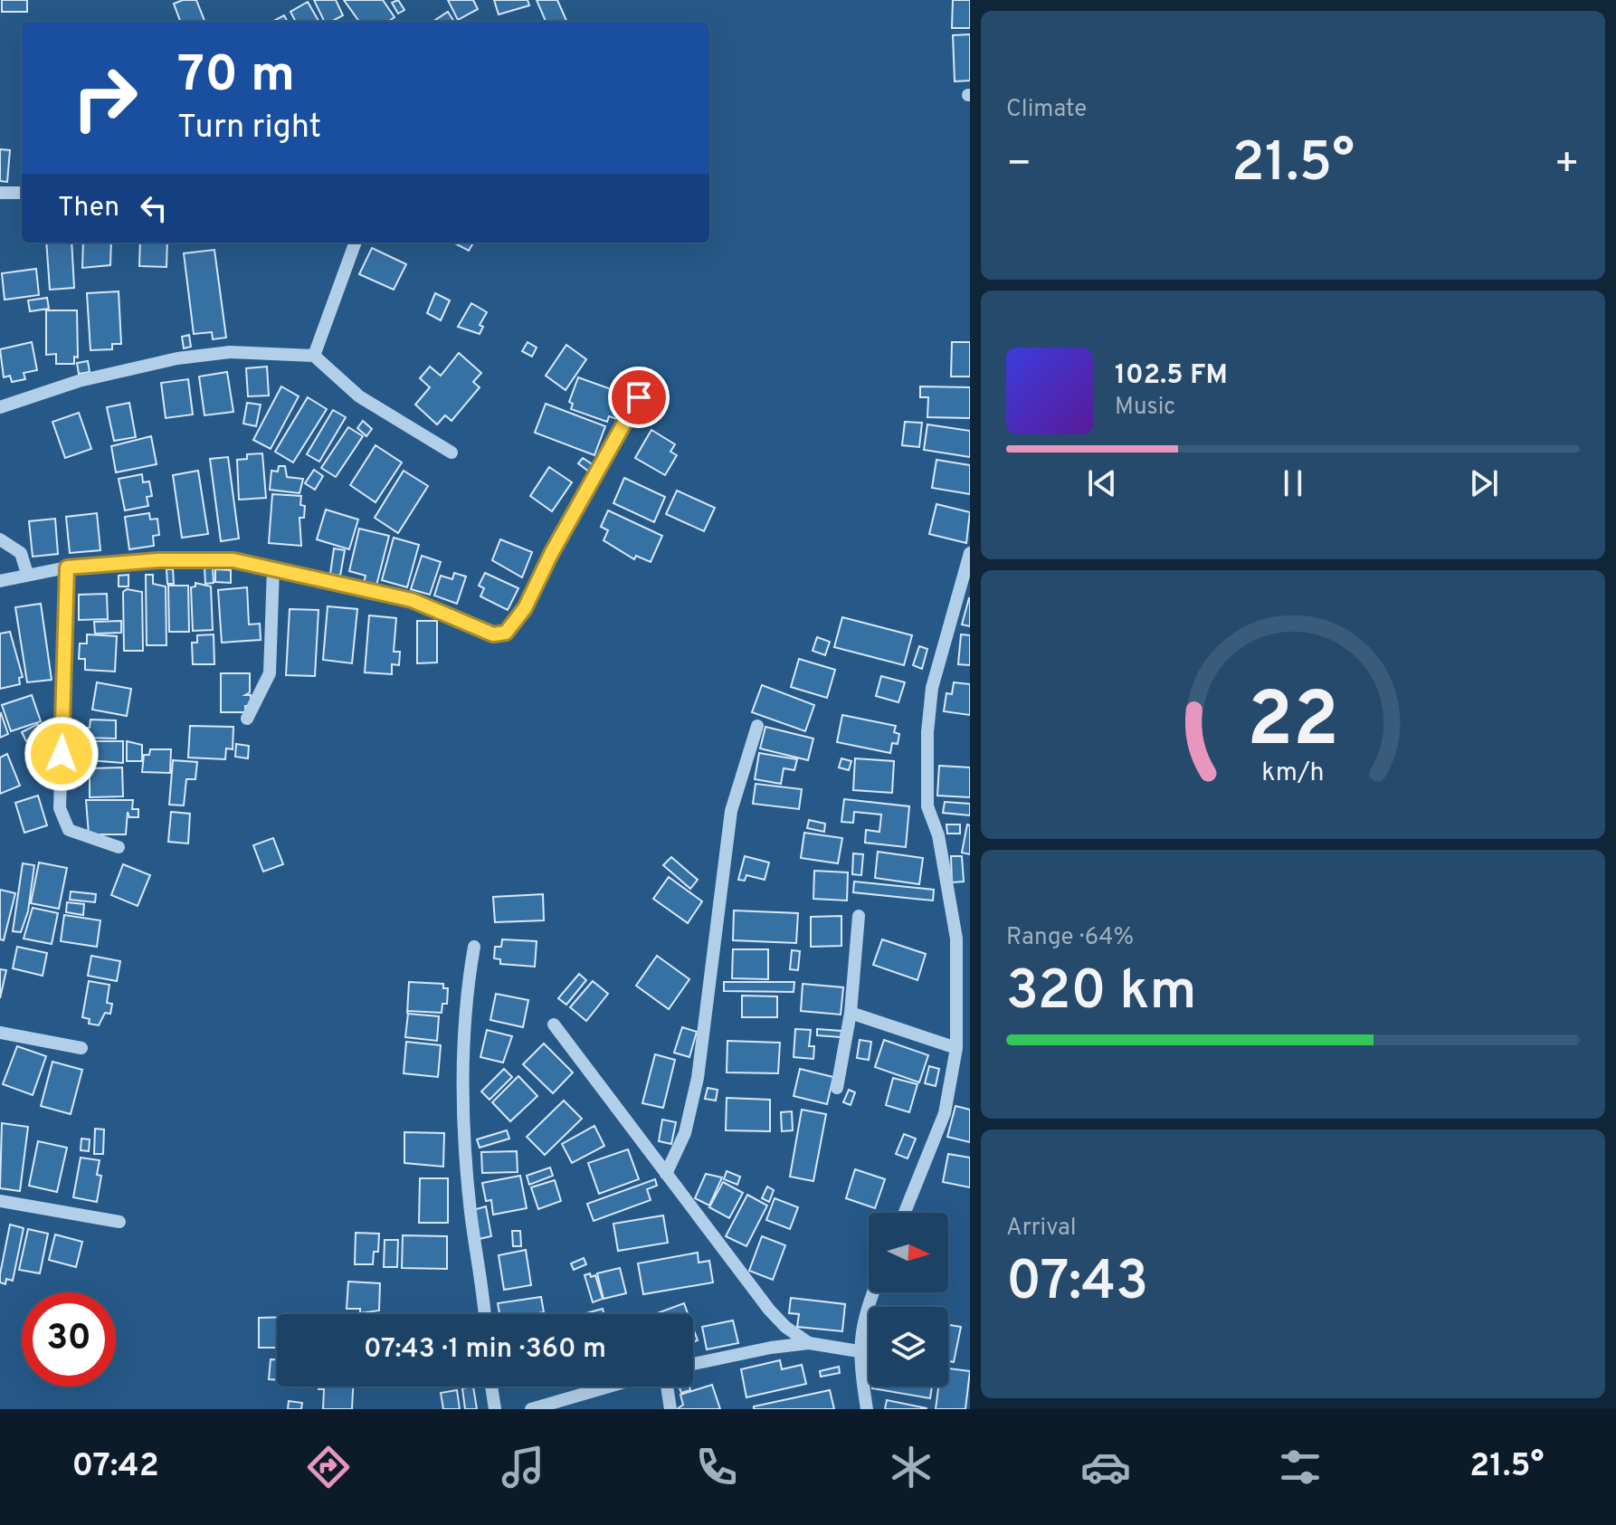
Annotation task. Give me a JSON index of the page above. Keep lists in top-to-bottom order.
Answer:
{
  "north": "right",
  "page": {
    "tile": [
      "Climate",
      ["Range · 64%", "320 km"],
      ["Arrival", "07:43"]
    ],
    "turn": ["70 m", "Turn right"],
    "heat": ["−", "21.5°", "+"],
    "then": "Then",
    "song": ["102.5 FM", "Music"],
    "limit": "30",
    "trip": "07:43 · 1 min · 360 m",
    "tabs": ["07:42", "21.5°"],
    "gauge": ["22", "km/h"]
  }
}
